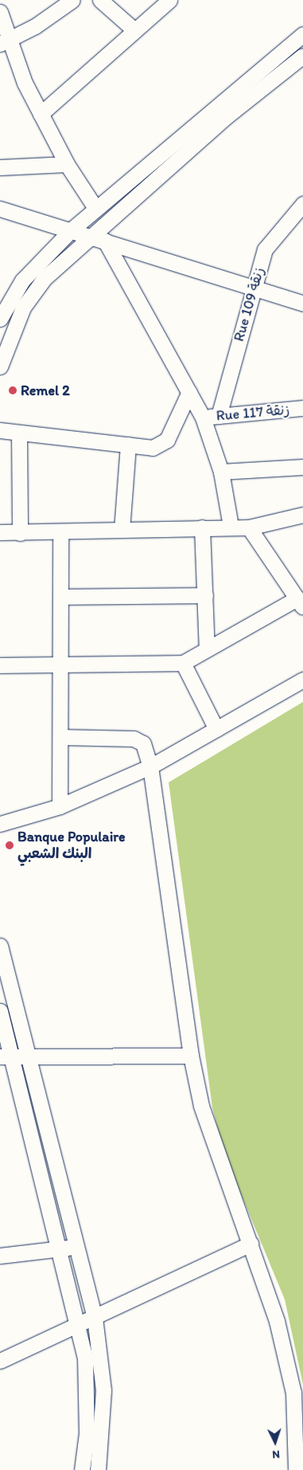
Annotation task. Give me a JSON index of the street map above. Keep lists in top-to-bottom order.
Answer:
{
  "streets": {
    "street": ["Rue 109 زنقة", "Rue 117 زنقة"]
  },
  "crossings": [
    ["Rue 109 زنقة", "Rue 117 زنقة"]
  ],
  "places": ["Remel 2", "Banque Populaire البنك الشعبي"],
  "north": "bottom"
}
